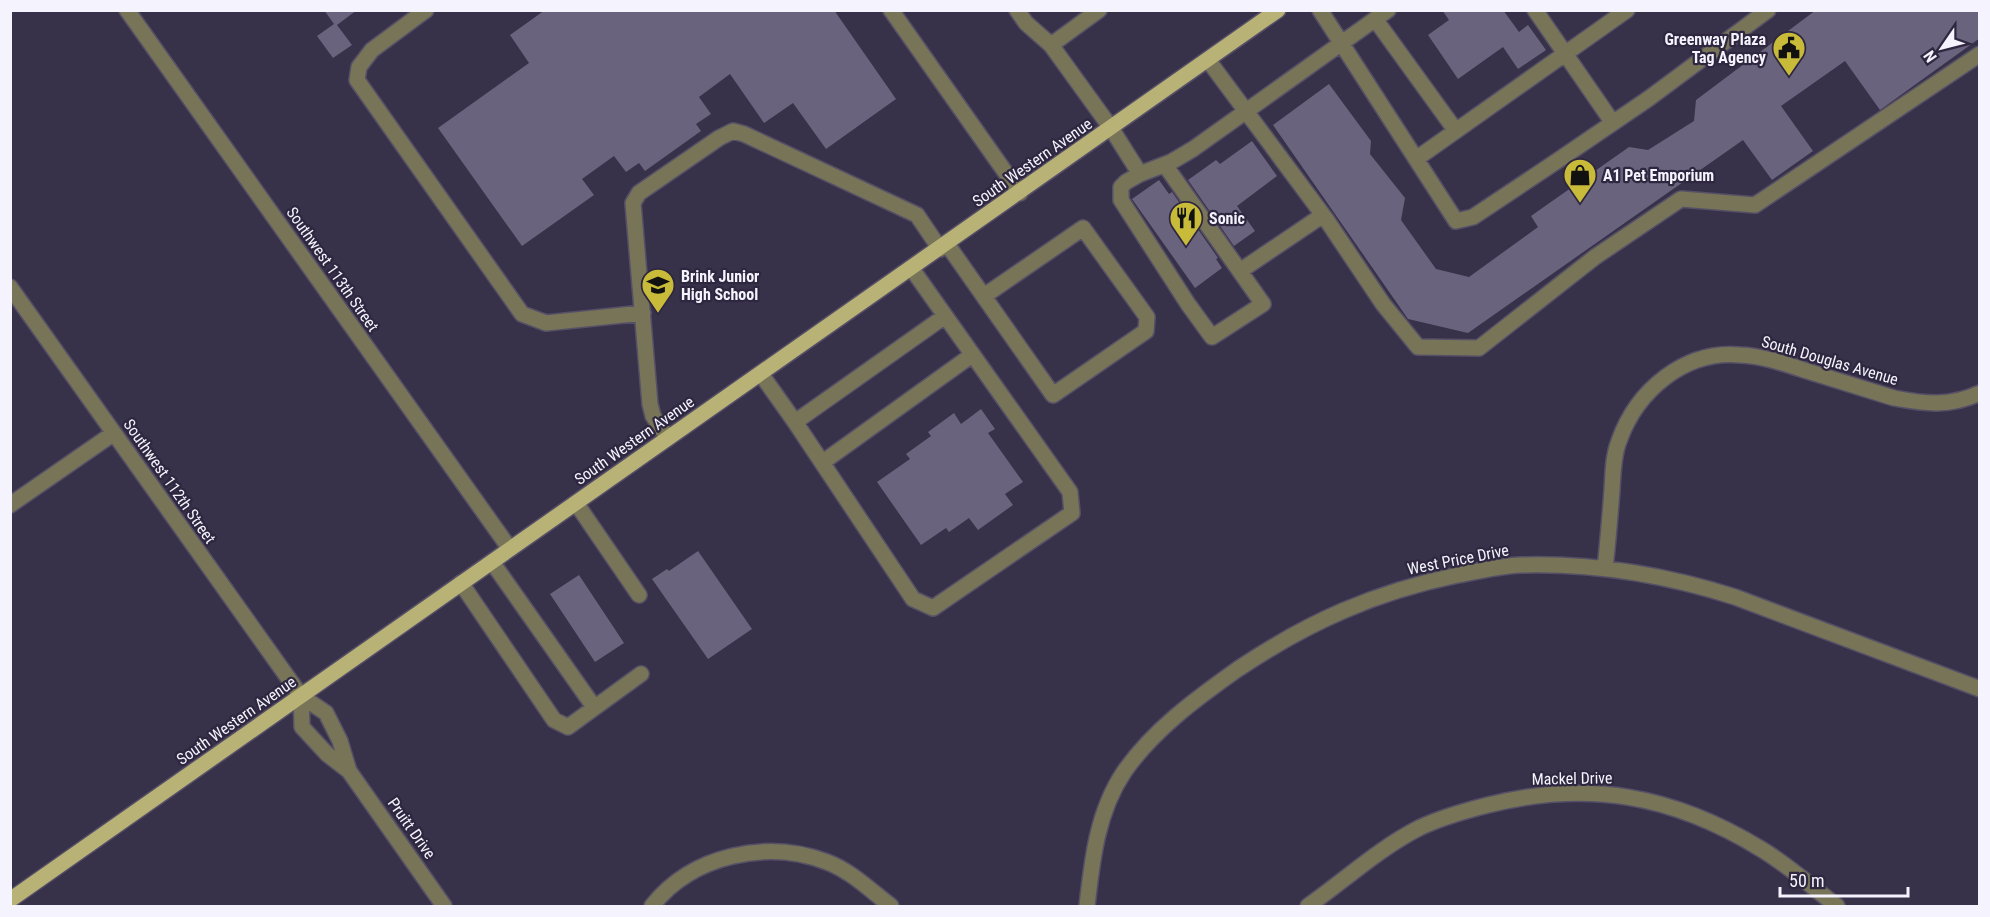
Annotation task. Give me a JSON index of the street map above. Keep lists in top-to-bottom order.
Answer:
{
  "streets": {
    "main road": ["South Western Avenue"],
    "street": [
      "Southwest 113th Street",
      "South Douglas Avenue",
      "Southwest 112th Street",
      "West Price Drive",
      "Mackel Drive",
      "Pruitt Drive"
    ]
  },
  "crossings": [
    ["South Western Avenue", "Southwest 113th Street"],
    ["South Western Avenue", "Southwest 112th Street"],
    ["South Western Avenue", "Pruitt Drive"],
    ["South Douglas Avenue", "West Price Drive"],
    ["Southwest 112th Street", "Pruitt Drive"]
  ],
  "places": {
    "public building": ["Greenway Plaza Tag Agency"],
    "shop": ["A1 Pet Emporium"],
    "restaurant": ["Sonic"],
    "school or university": ["Brink Junior High School"]
  },
  "scale_bar": "50 m",
  "north": "bottom left"
}
